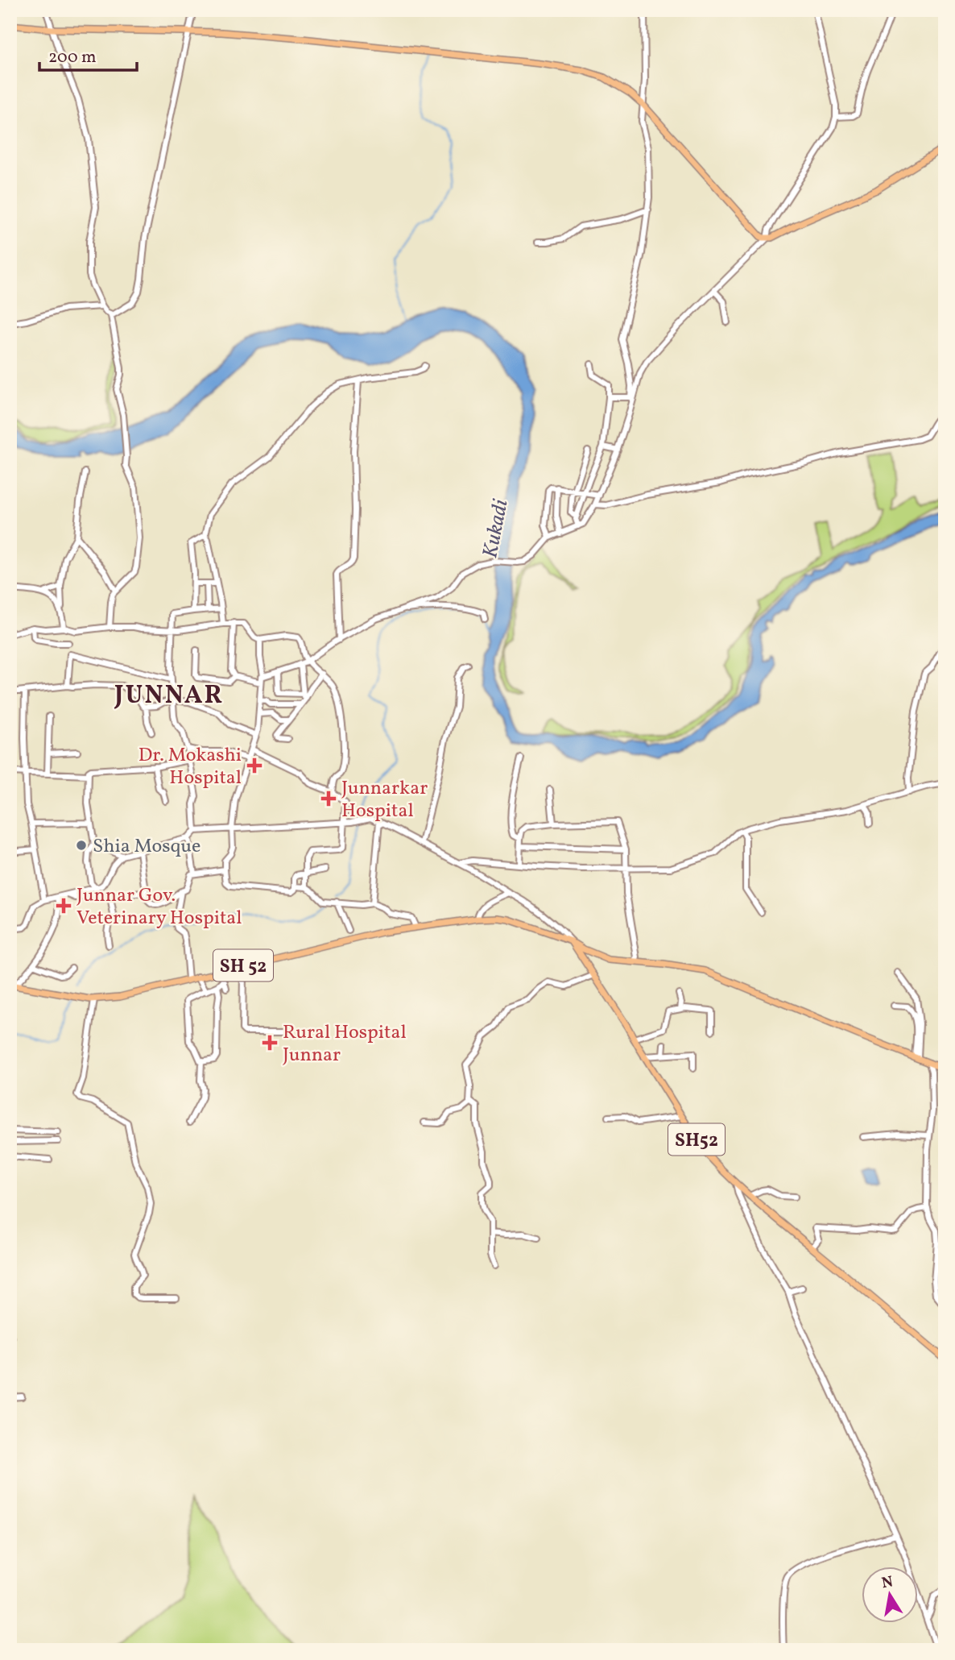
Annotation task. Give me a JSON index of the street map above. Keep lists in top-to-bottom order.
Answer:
{
  "streets": {
    "main road": ["SH 52", "SH52"]
  },
  "districts": ["JUNNAR"],
  "water": ["Kukadi"],
  "places": {
    "health": [
      "Dr. Mokashi Hospital",
      "Junnarkar Hospital",
      "Junnar Gov. Veterinary Hospital",
      "Rural Hospital Junnar"
    ],
    "other": ["Shia Mosque"]
  },
  "scale_bar": "200 m",
  "north": "top"
}
